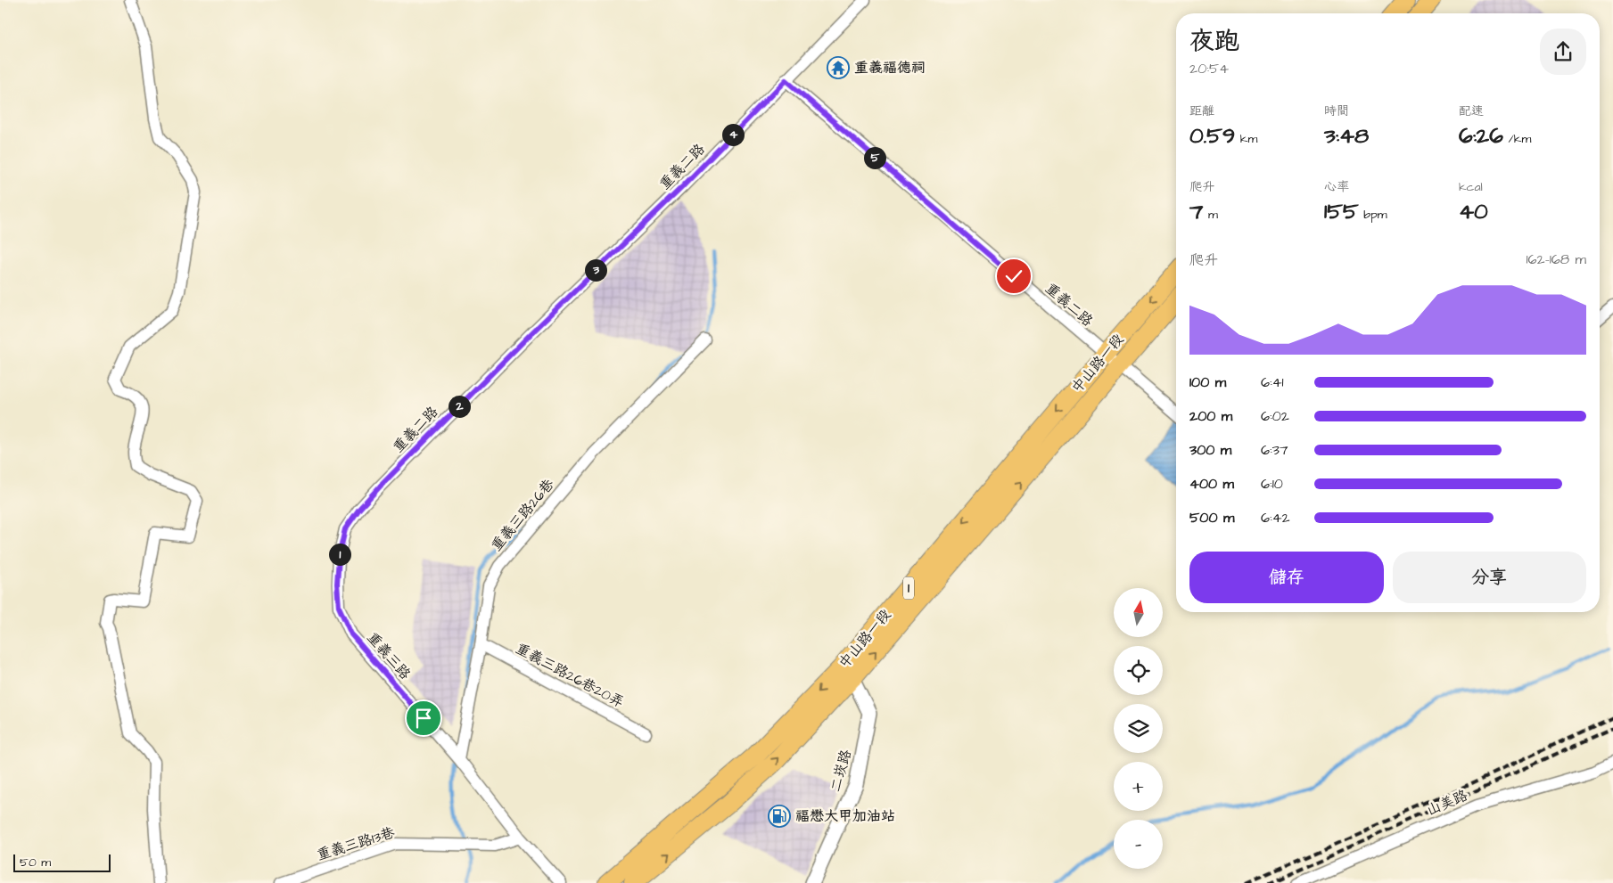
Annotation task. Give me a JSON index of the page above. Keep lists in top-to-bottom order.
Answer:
{
  "streets": {
    "main road": ["中山路一段", "1"],
    "street": [
      "重義二路",
      "重義三路26巷",
      "重義三路",
      "重義三路26巷20弄",
      "二崁路",
      "山美路",
      "重義三路13巷"
    ]
  },
  "crossings": [
    ["重義二路", "中山路一段"],
    ["重義二路", "重義三路"],
    ["中山路一段", "二崁路"],
    ["重義三路26巷", "重義三路"],
    ["重義三路26巷", "重義三路26巷20弄"],
    ["重義三路", "重義三路13巷"]
  ],
  "places": {
    "temple": ["重義福德祠"],
    "fuel station": ["福懋大甲加油站"]
  },
  "scale_bar": "50 m",
  "north": "top",
  "page": {
    "heading": ["夜跑", "20:54"],
    "stats": [
      ["距離", "0.59 km"],
      ["時間", "3:48"],
      ["配速", "6:26 /km"],
      ["爬升", "7 m"],
      ["心率", "155 bpm"],
      ["kcal", "40"]
    ],
    "pins": [
      "4",
      "5",
      "3",
      "2",
      "1"
    ],
    "chart": ["爬升", "162–168 m"],
    "list": [
      {
        "name": "100 m",
        "note": "6:41"
      },
      {
        "name": "200 m",
        "note": "6:02"
      },
      {
        "name": "300 m",
        "note": "6:37"
      },
      {
        "name": "400 m",
        "note": "6:10"
      },
      {
        "name": "500 m",
        "note": "6:42"
      }
    ],
    "buttons": ["儲存", "分享"],
    "map_buttons": ["+", "−"],
    "scale": "50 m"
  }
}
